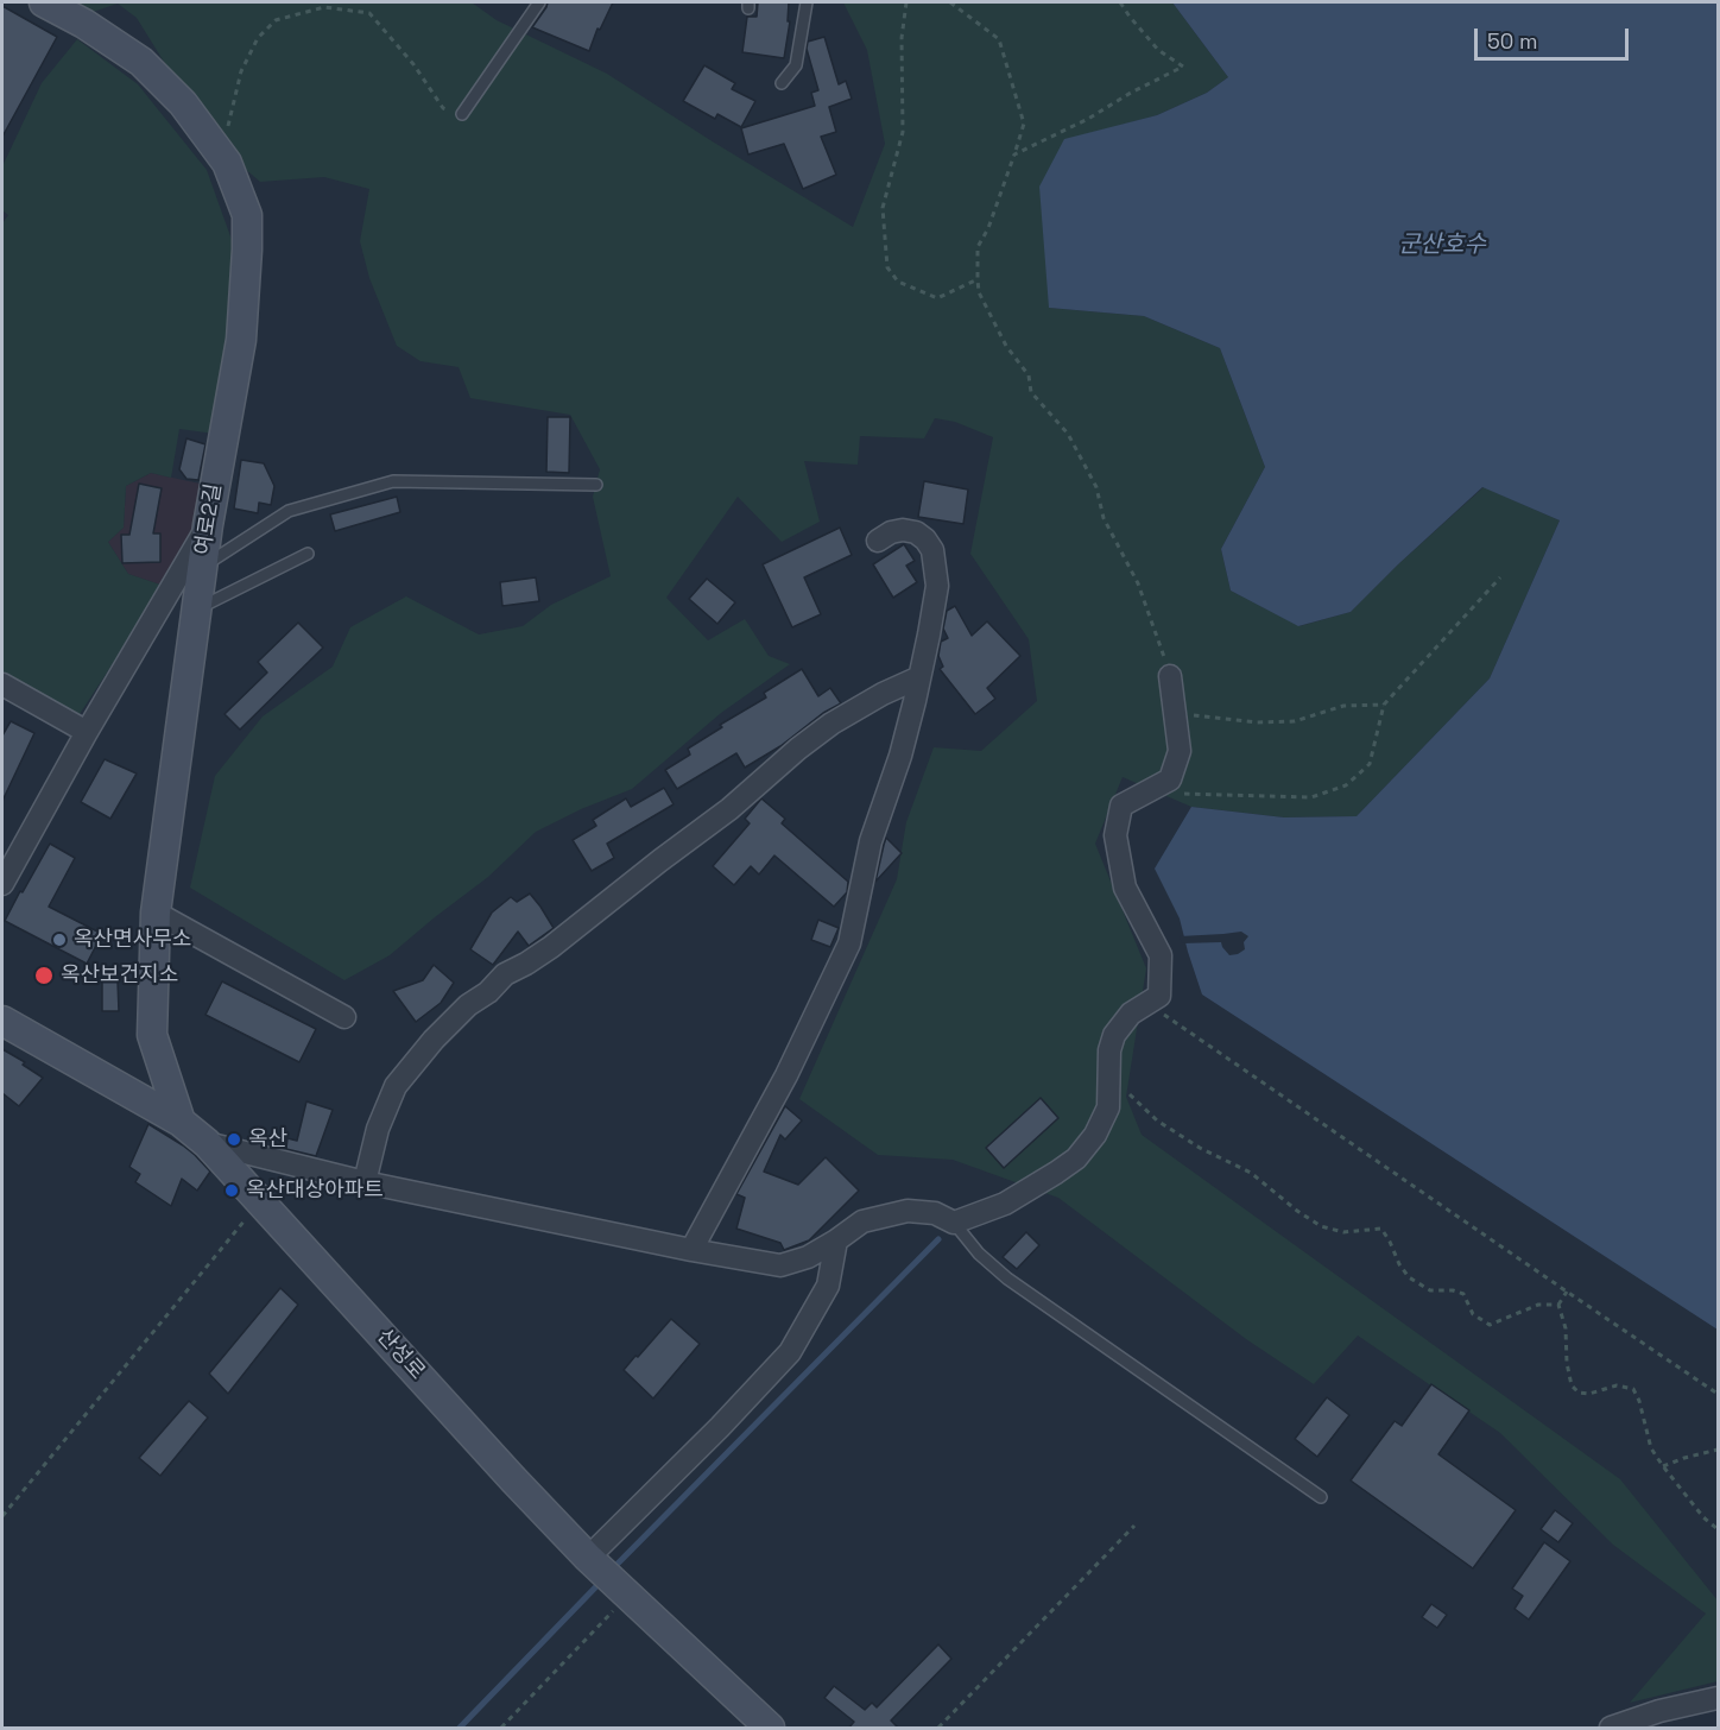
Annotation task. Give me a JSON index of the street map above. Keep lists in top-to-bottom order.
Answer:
{
  "streets": {
    "street": ["여로2길", "산성로"]
  },
  "crossings": [
    ["여로2길", "산성로"]
  ],
  "water": ["군산호수"],
  "places": [
    "옥산면사무소",
    "옥산보건지소",
    "옥산",
    "옥산대상아파트"
  ],
  "scale_bar": "50 m"
}
